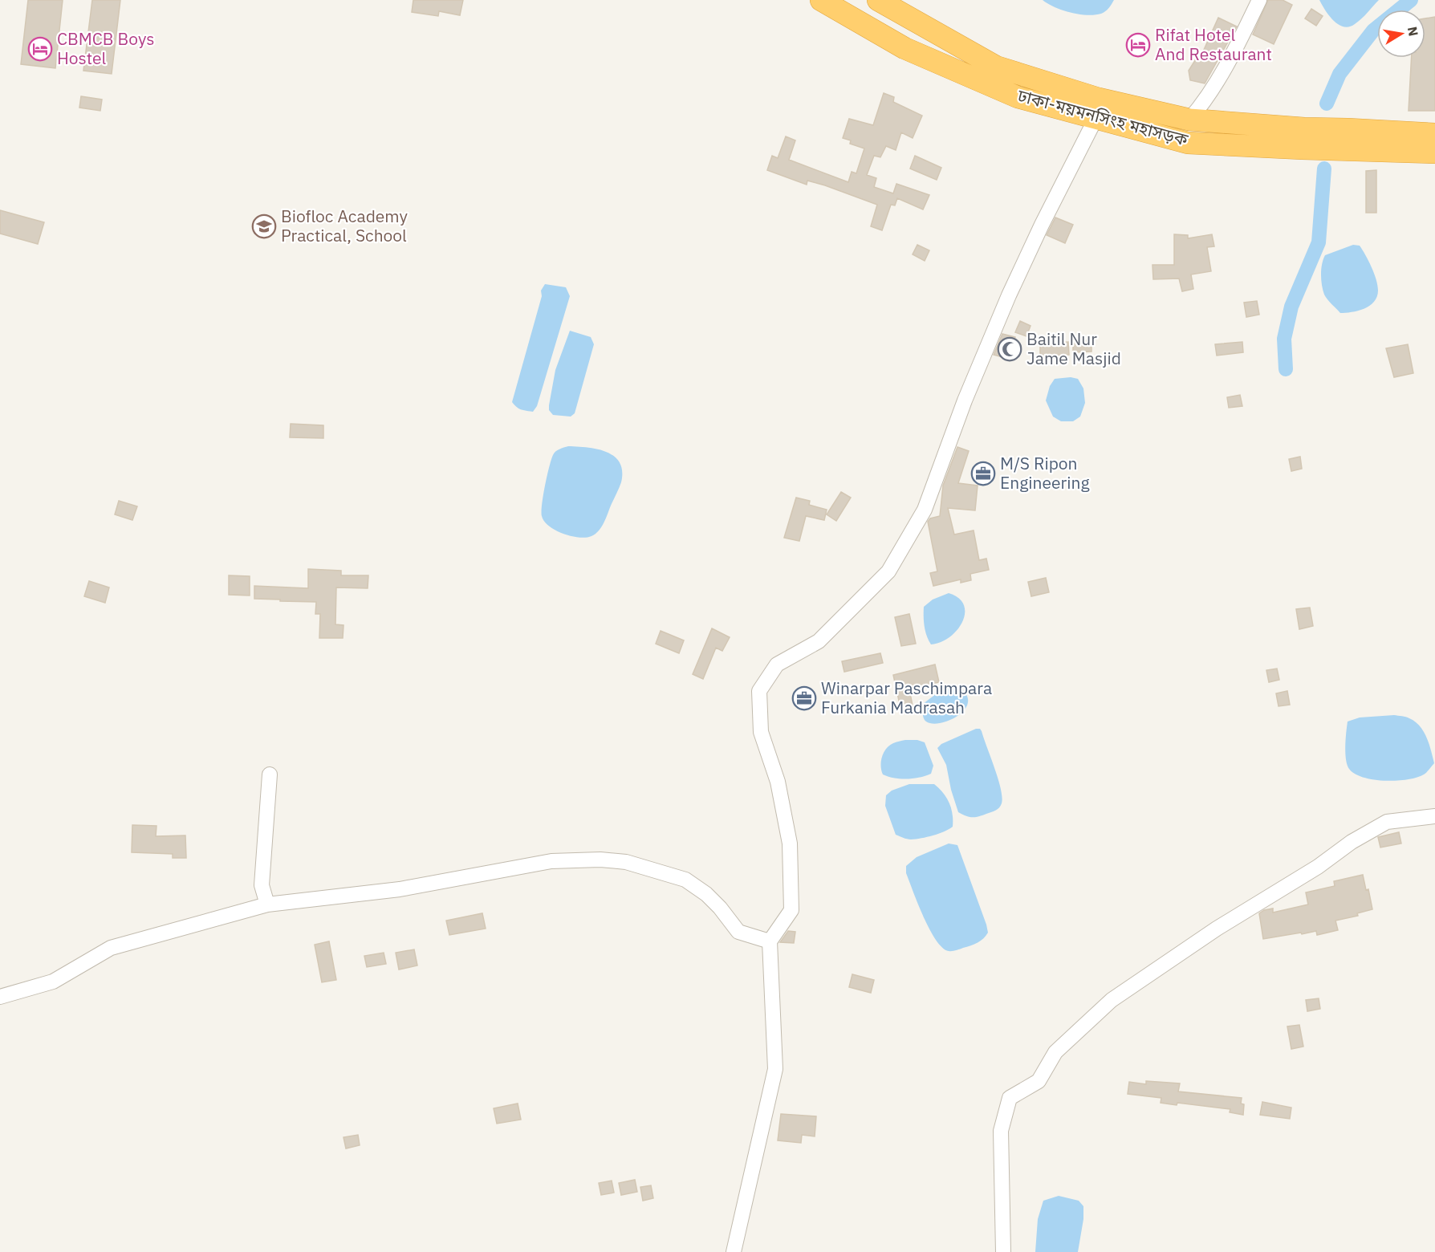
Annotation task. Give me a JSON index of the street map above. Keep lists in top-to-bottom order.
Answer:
{
  "streets": {
    "highway": ["ঢাকা-ময়মনসিংহ মহাসড়ক"]
  },
  "places": {
    "hotel": ["Rifat Hotel And Restaurant", "CBMCB Boys Hostel"],
    "school or university": ["Biofloc Academy Practical, School"],
    "mosque": ["Baitil Nur Jame Masjid"],
    "office": ["M/S Ripon Engineering", "Winarpar Paschimpara Furkania Madrasah"]
  },
  "north": "right"
}
